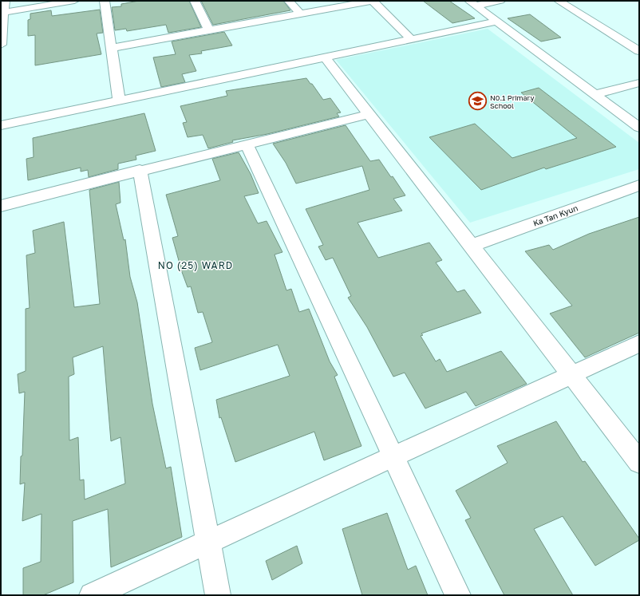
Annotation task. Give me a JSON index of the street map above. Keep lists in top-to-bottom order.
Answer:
{
  "streets": {
    "street": ["Ka Tan Kyun"]
  },
  "districts": ["NO (25) WARD"],
  "places": {
    "school or university": ["N0.1 Primary School"]
  }
}
